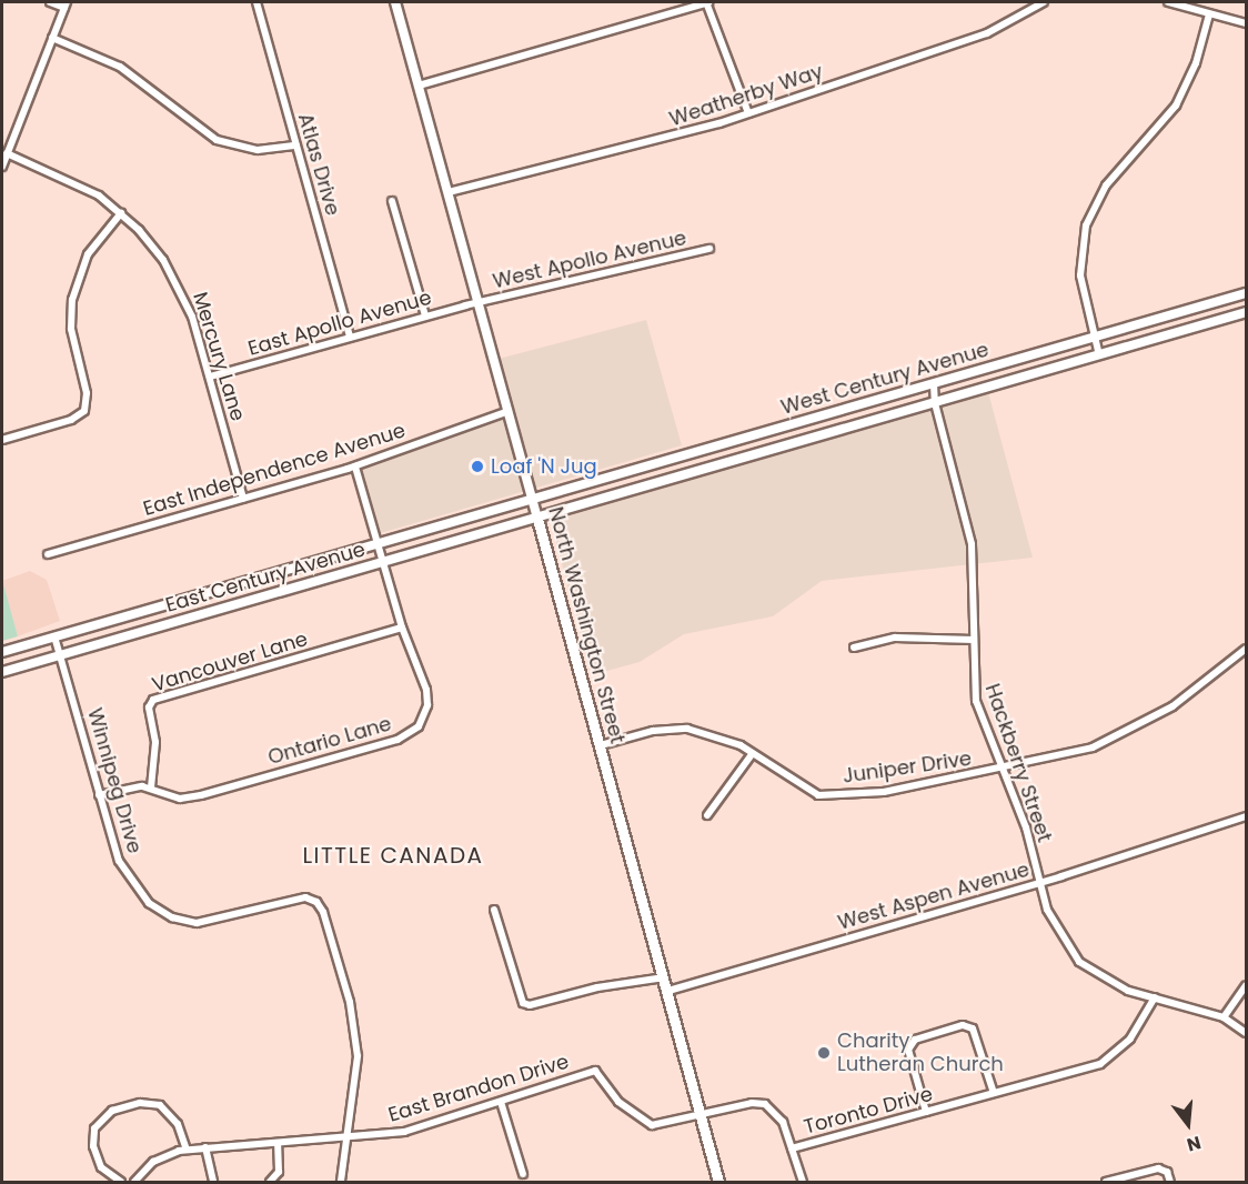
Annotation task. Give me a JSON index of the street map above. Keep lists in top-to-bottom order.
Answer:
{
  "streets": {
    "main road": ["West Century Avenue", "East Century Avenue", "North Washington Street"],
    "street": [
      "Weatherby Way",
      "Atlas Drive",
      "West Apollo Avenue",
      "East Apollo Avenue",
      "Mercury Lane",
      "East Independence Avenue",
      "Vancouver Lane",
      "Ontario Lane",
      "Hackberry Street",
      "Juniper Drive",
      "Winnipeg Drive",
      "West Aspen Avenue",
      "East Brandon Drive",
      "Toronto Drive"
    ]
  },
  "crossings": [
    ["Weatherby Way", "North Washington Street"],
    ["Atlas Drive", "East Apollo Avenue"],
    ["West Apollo Avenue", "East Apollo Avenue"],
    ["West Apollo Avenue", "North Washington Street"],
    ["East Apollo Avenue", "Mercury Lane"],
    ["East Apollo Avenue", "North Washington Street"],
    ["Mercury Lane", "East Independence Avenue"],
    ["West Century Avenue", "East Century Avenue"],
    ["West Century Avenue", "North Washington Street"],
    ["West Century Avenue", "Hackberry Street"],
    ["East Independence Avenue", "North Washington Street"],
    ["East Independence Avenue", "Ontario Lane"],
    ["East Century Avenue", "North Washington Street"],
    ["East Century Avenue", "Ontario Lane"],
    ["East Century Avenue", "Winnipeg Drive"],
    ["North Washington Street", "Juniper Drive"],
    ["North Washington Street", "West Aspen Avenue"],
    ["North Washington Street", "East Brandon Drive"],
    ["Vancouver Lane", "Ontario Lane"],
    ["Ontario Lane", "Winnipeg Drive"],
    ["Hackberry Street", "Juniper Drive"],
    ["Hackberry Street", "West Aspen Avenue"],
    ["Hackberry Street", "Toronto Drive"],
    ["Winnipeg Drive", "East Brandon Drive"]
  ],
  "districts": ["LITTLE CANADA"],
  "places": ["Loaf 'N Jug", "Charity Lutheran Church"],
  "north": "bottom"
}
